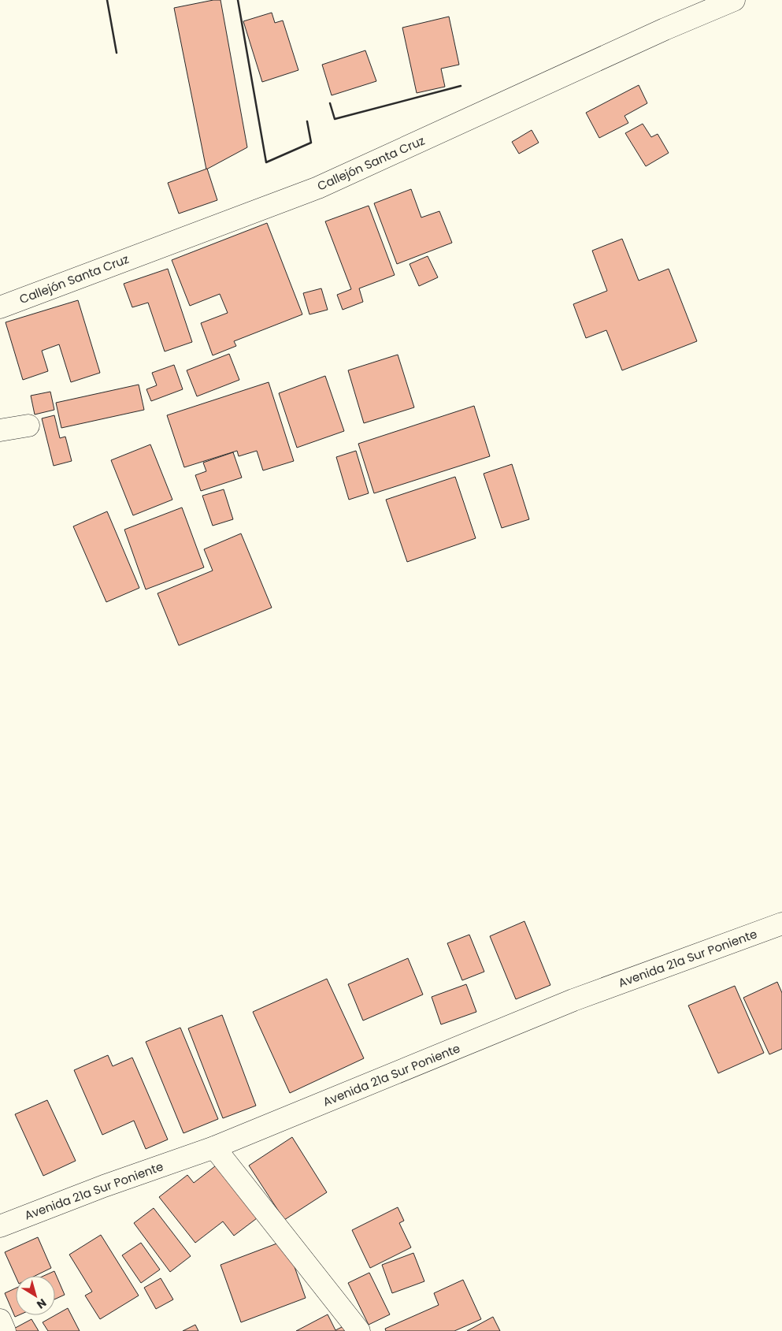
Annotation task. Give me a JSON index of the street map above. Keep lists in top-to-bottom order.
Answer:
{
  "streets": {
    "street": ["Callejón Santa Cruz", "Avenida 21a Sur Poniente"]
  },
  "north": "bottom right"
}
